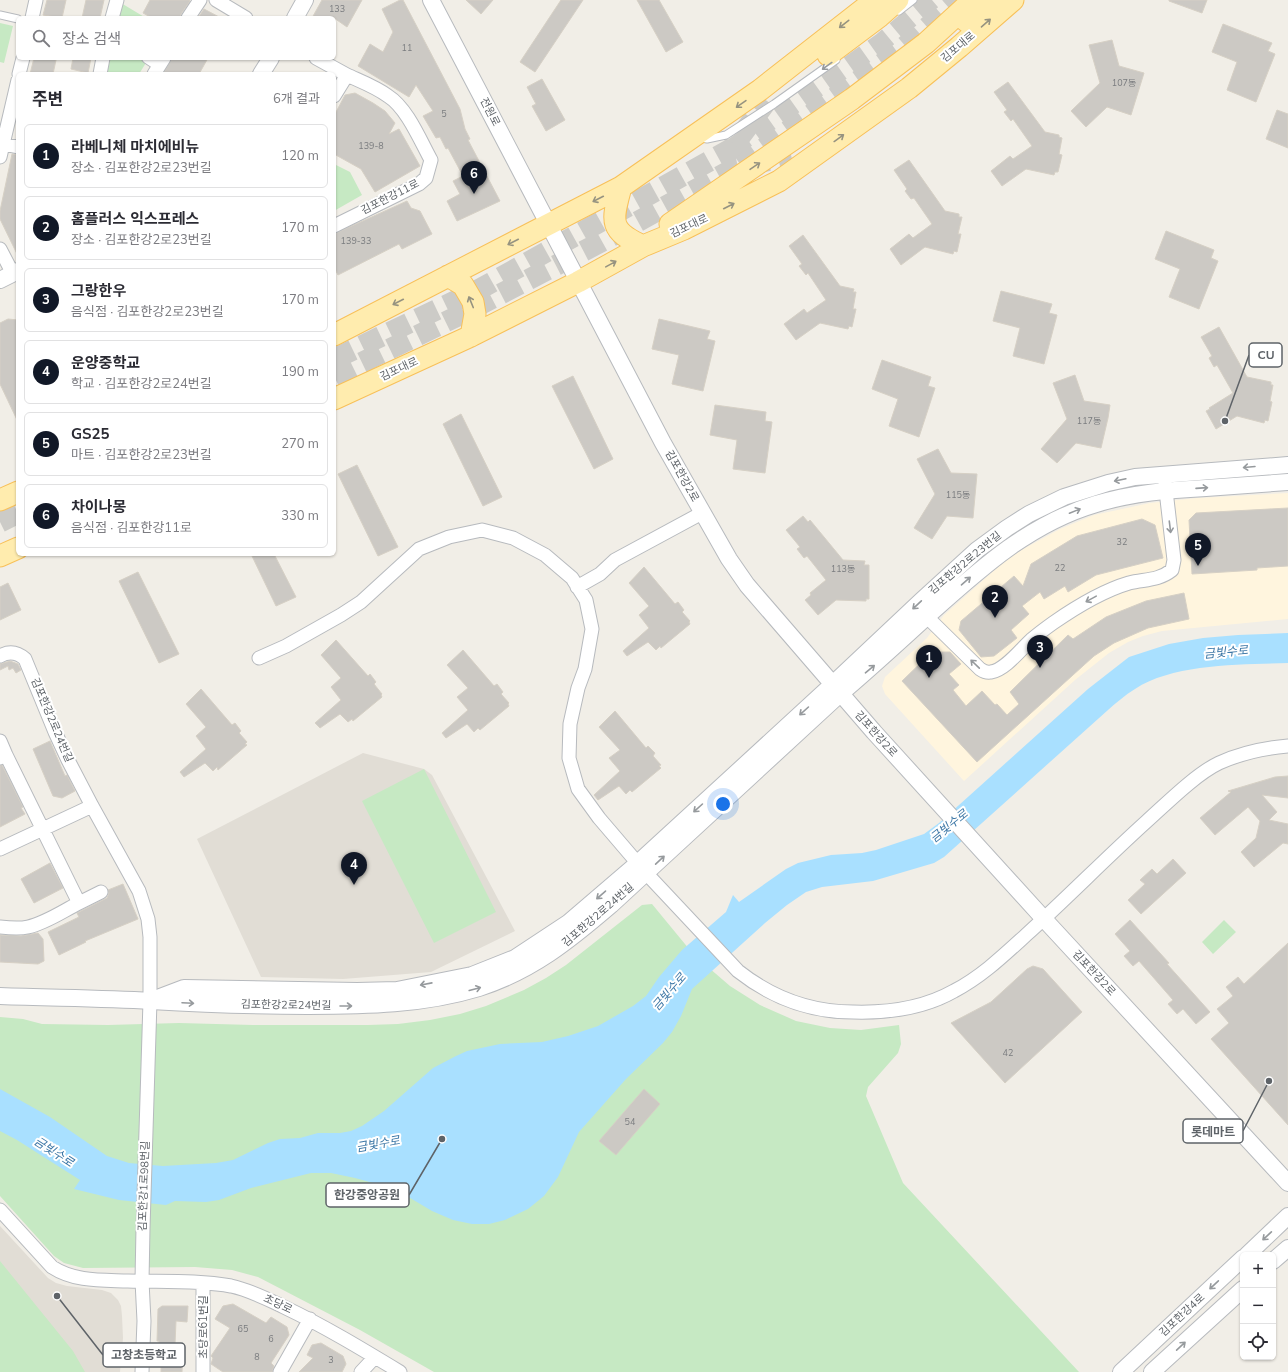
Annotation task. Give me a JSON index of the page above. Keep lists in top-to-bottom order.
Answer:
{
  "streets": {
    "main road": ["김포대로"],
    "street": [
      "전원로",
      "김포한강11로",
      "김포한강2로",
      "김포한강2로23번길",
      "김포한강2로24번길",
      "김포한강1로98번길",
      "초당로",
      "김포한강4로",
      "초당로61번길"
    ]
  },
  "crossings": [
    ["김포대로", "김포한강2로"],
    ["전원로", "김포한강2로"],
    ["김포한강2로", "김포한강2로23번길"],
    ["김포한강2로", "김포한강2로24번길"],
    ["김포한강2로23번길", "김포한강2로24번길"],
    ["김포한강2로24번길", "김포한강1로98번길"],
    ["김포한강1로98번길", "초당로"],
    ["초당로", "초당로61번길"]
  ],
  "water": ["금빛수로"],
  "places": [
    "CU",
    "롯데마트",
    "한강중앙공원",
    "고창초등학교"
  ],
  "house_numbers": [
    "133",
    "11",
    "107동",
    "5",
    "139-8",
    "139-33",
    "117동",
    "115동",
    "32",
    "22",
    "113동",
    "42",
    "54",
    "65",
    "6",
    "8",
    "3"
  ],
  "page": {
    "search": "장소 검색",
    "heading": ["주변", "6개 결과"],
    "list": [
      {
        "mark": "1",
        "name": "라베니체 마치에비뉴",
        "note": "장소 · 김포한강2로23번길",
        "value": "120 m"
      },
      {
        "mark": "2",
        "name": "홈플러스 익스프레스",
        "note": "장소 · 김포한강2로23번길",
        "value": "170 m"
      },
      {
        "mark": "3",
        "name": "그랑한우",
        "note": "음식점 · 김포한강2로23번길",
        "value": "170 m"
      },
      {
        "mark": "4",
        "name": "운양중학교",
        "note": "학교 · 김포한강2로24번길",
        "value": "190 m"
      },
      {
        "mark": "5",
        "name": "GS25",
        "note": "마트 · 김포한강2로23번길",
        "value": "270 m"
      },
      {
        "mark": "6",
        "name": "차이나몽",
        "note": "음식점 · 김포한강11로",
        "value": "330 m"
      }
    ],
    "pins": [
      "6",
      "5",
      "2",
      "3",
      "1",
      "4"
    ],
    "map_buttons": ["+", "−"]
  }
}
